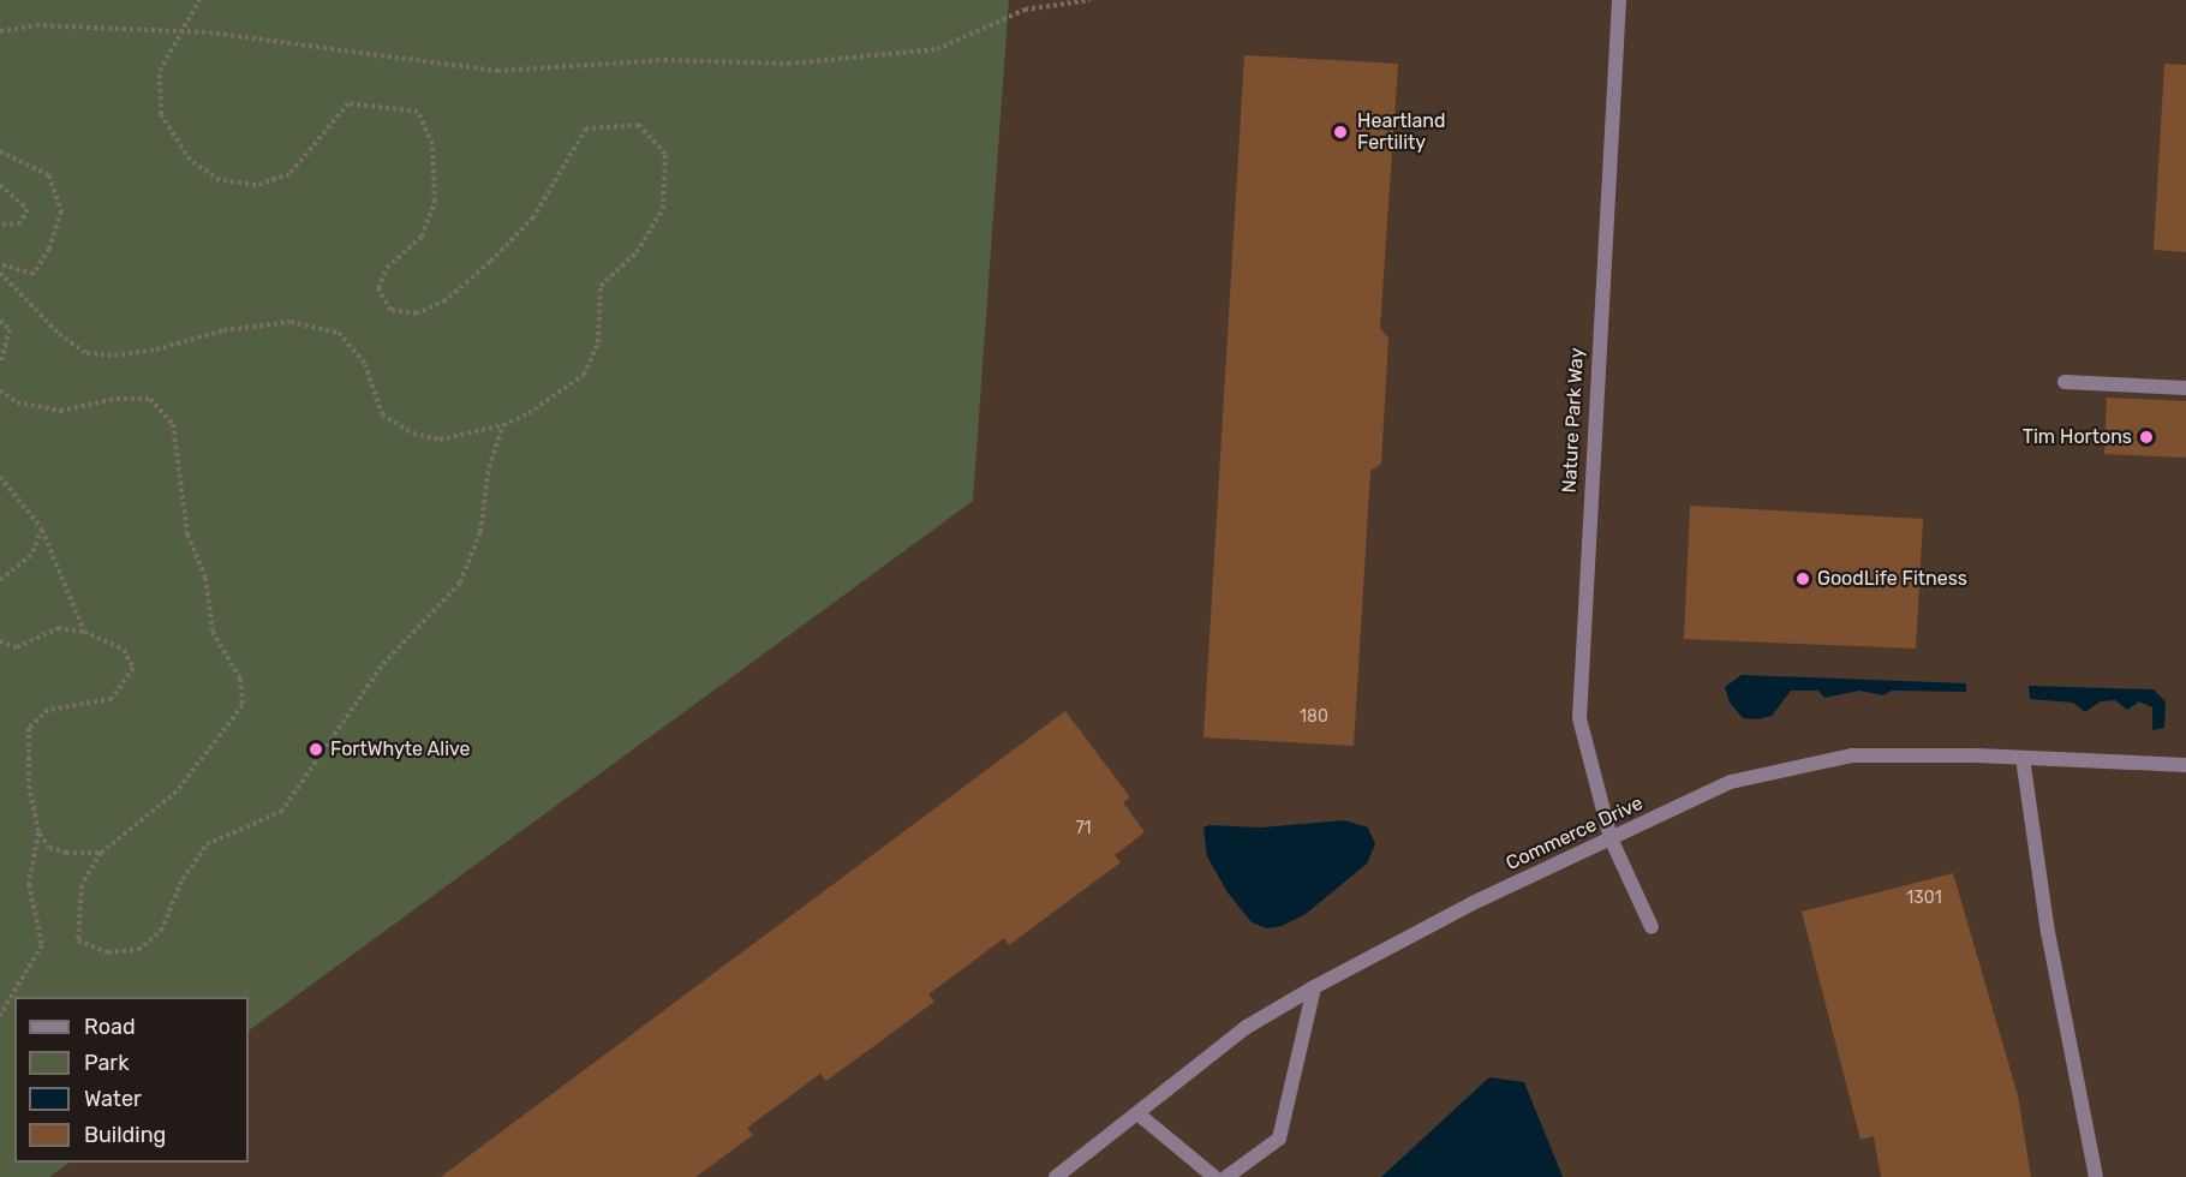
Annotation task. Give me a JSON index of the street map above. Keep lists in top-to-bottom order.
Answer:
{
  "streets": {
    "street": ["Nature Park Way", "Commerce Drive"]
  },
  "crossings": [
    ["Nature Park Way", "Commerce Drive"]
  ],
  "places": [
    "Heartland Fertility",
    "Tim Hortons",
    "GoodLife Fitness",
    "FortWhyte Alive"
  ],
  "house_numbers": ["180", "71", "1301"],
  "legend": [
    "Road",
    "Park",
    "Water",
    "Building"
  ]
}
